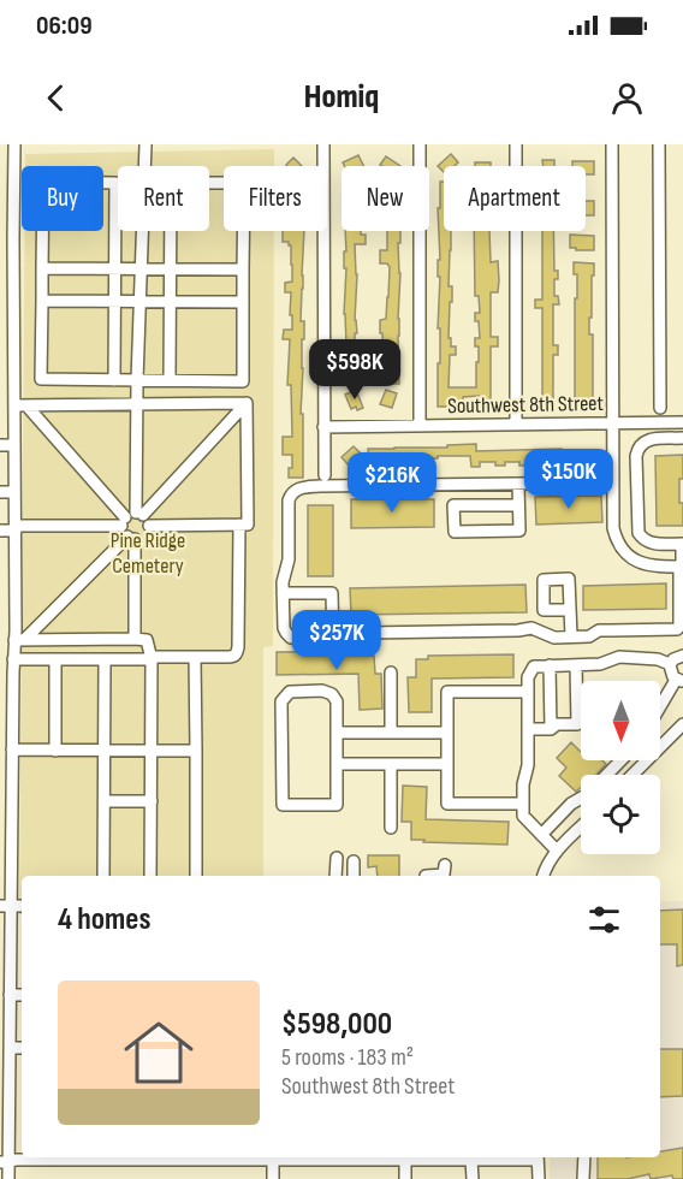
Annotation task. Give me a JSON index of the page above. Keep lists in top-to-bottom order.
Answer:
{
  "streets": {
    "street": ["Southwest 8th Street"]
  },
  "parks": ["Pine Ridge Cemetery"],
  "north": "bottom",
  "page": {
    "status": "06:09",
    "header": "Homiq",
    "chip": [
      "Buy",
      "Rent",
      "Filters",
      "New",
      "Apartment"
    ],
    "price": [
      "$598K",
      "$150K",
      "$216K",
      "$257K"
    ],
    "heading": "4 homes",
    "list": [
      {
        "name": "$598,000",
        "note": "5 rooms · 183 m² · Southwest 8th Street"
      }
    ]
  }
}
